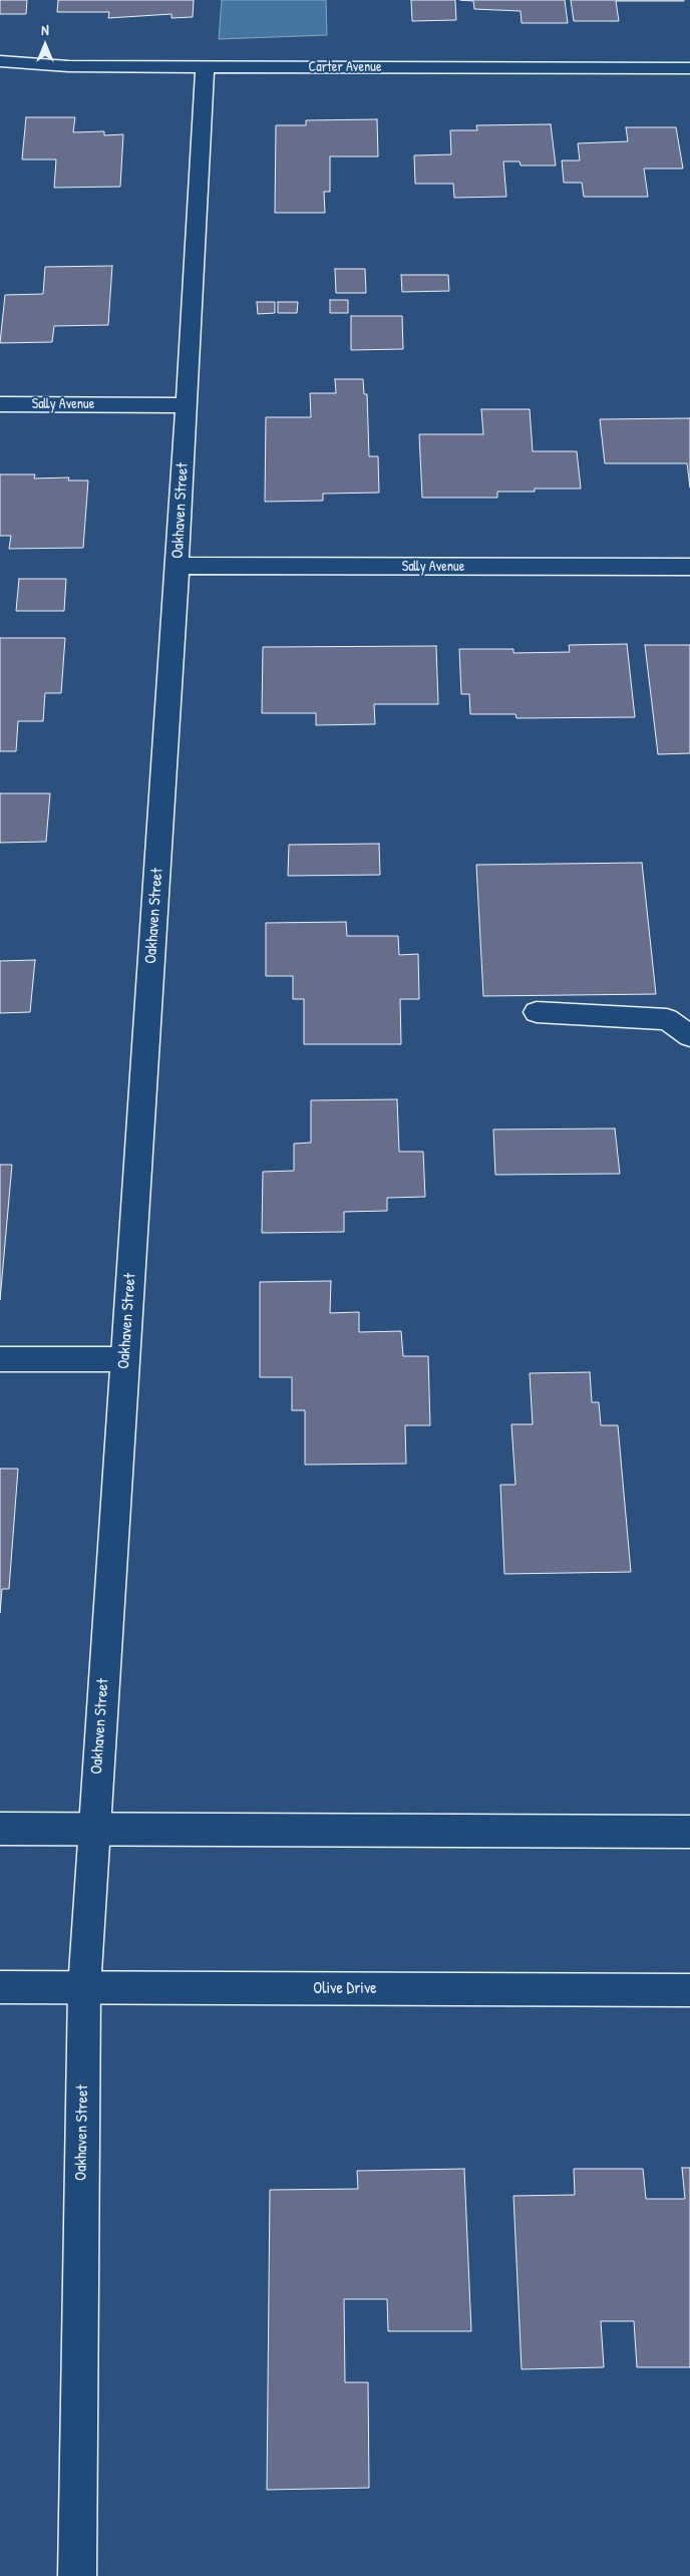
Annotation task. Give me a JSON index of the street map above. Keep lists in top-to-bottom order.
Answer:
{
  "streets": {
    "street": [
      "Carter Avenue",
      "Sally Avenue",
      "Oakhaven Street",
      "Olive Drive"
    ]
  },
  "crossings": [
    ["Carter Avenue", "Oakhaven Street"],
    ["Sally Avenue", "Oakhaven Street"],
    ["Oakhaven Street", "Olive Drive"]
  ],
  "north": "top"
}
